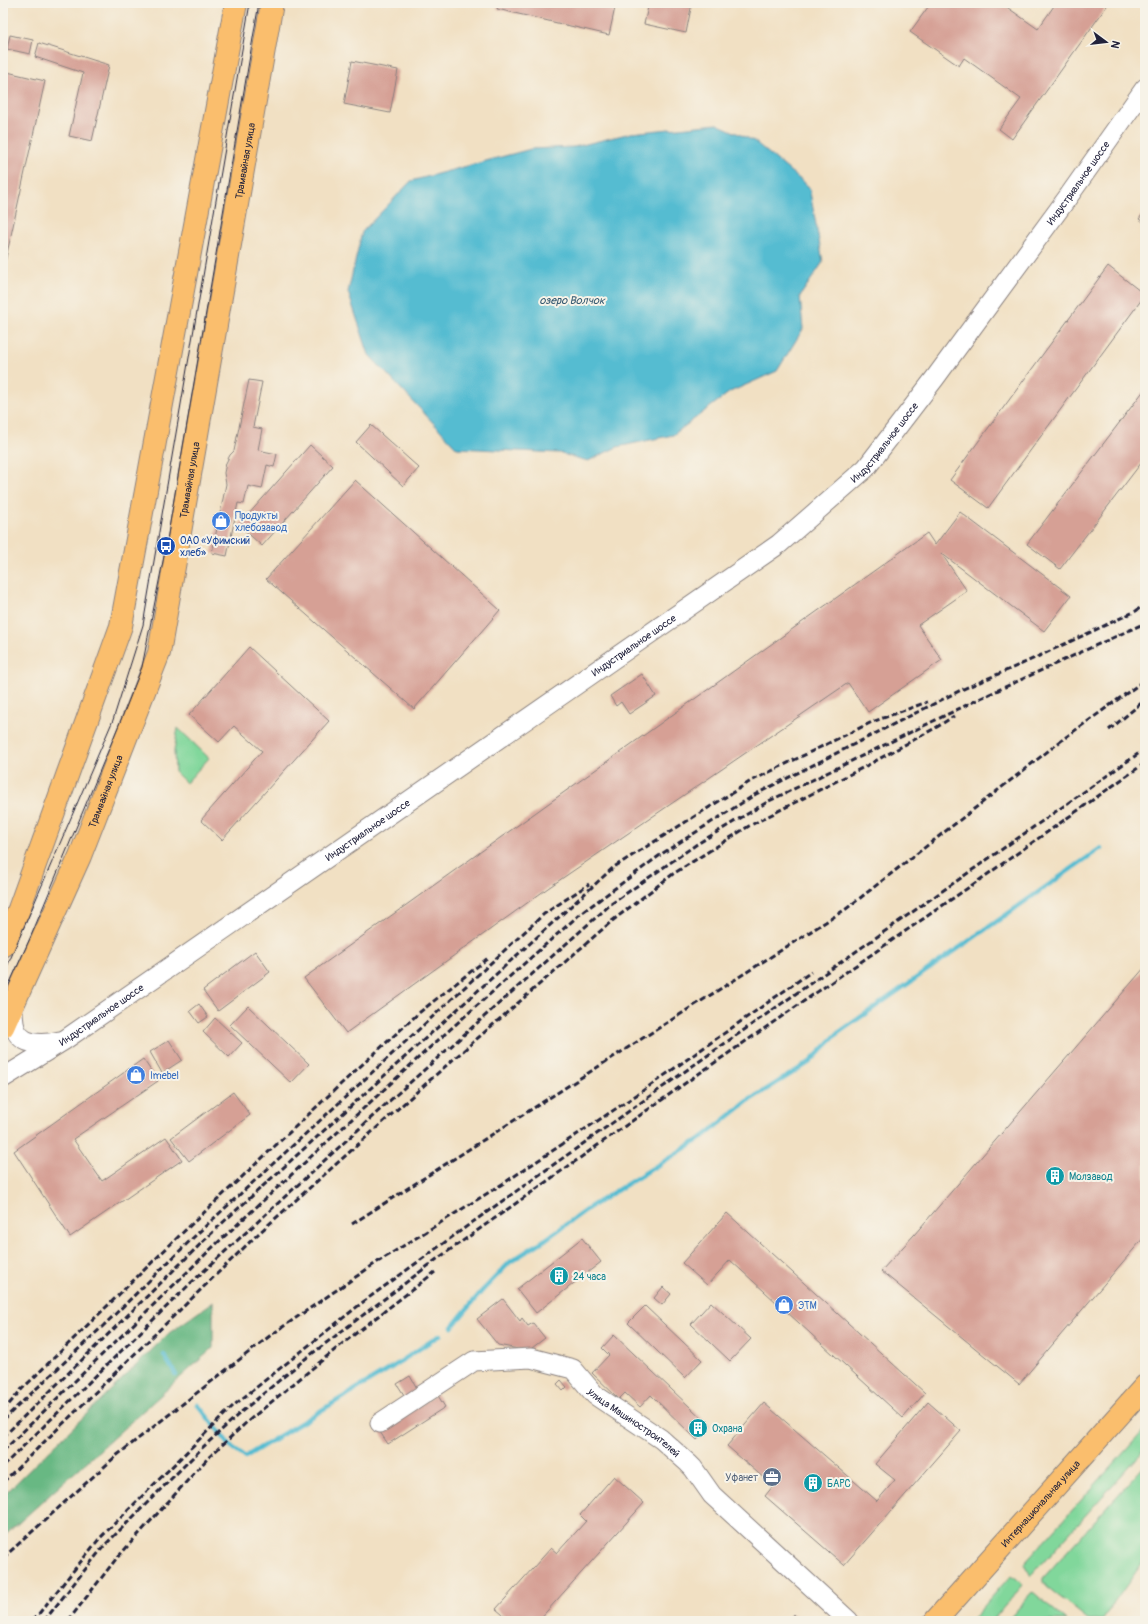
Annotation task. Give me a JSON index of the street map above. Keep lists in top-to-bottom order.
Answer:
{
  "streets": {
    "main road": ["Трамвайная улица", "Интернациональная улица"],
    "street": ["Индустриальное шоссе", "улица Машиностроителей"]
  },
  "water": ["озеро Волчок"],
  "places": {
    "shop": ["Продукты хлебозавод", "Imebel", "ЭТМ"],
    "bus stop": ["ОАО «Уфимский хлеб»"],
    "building": [
      "Молзавод",
      "24 часа",
      "Охрана",
      "БАРС"
    ],
    "office": ["Уфанет"]
  },
  "north": "right"
}
